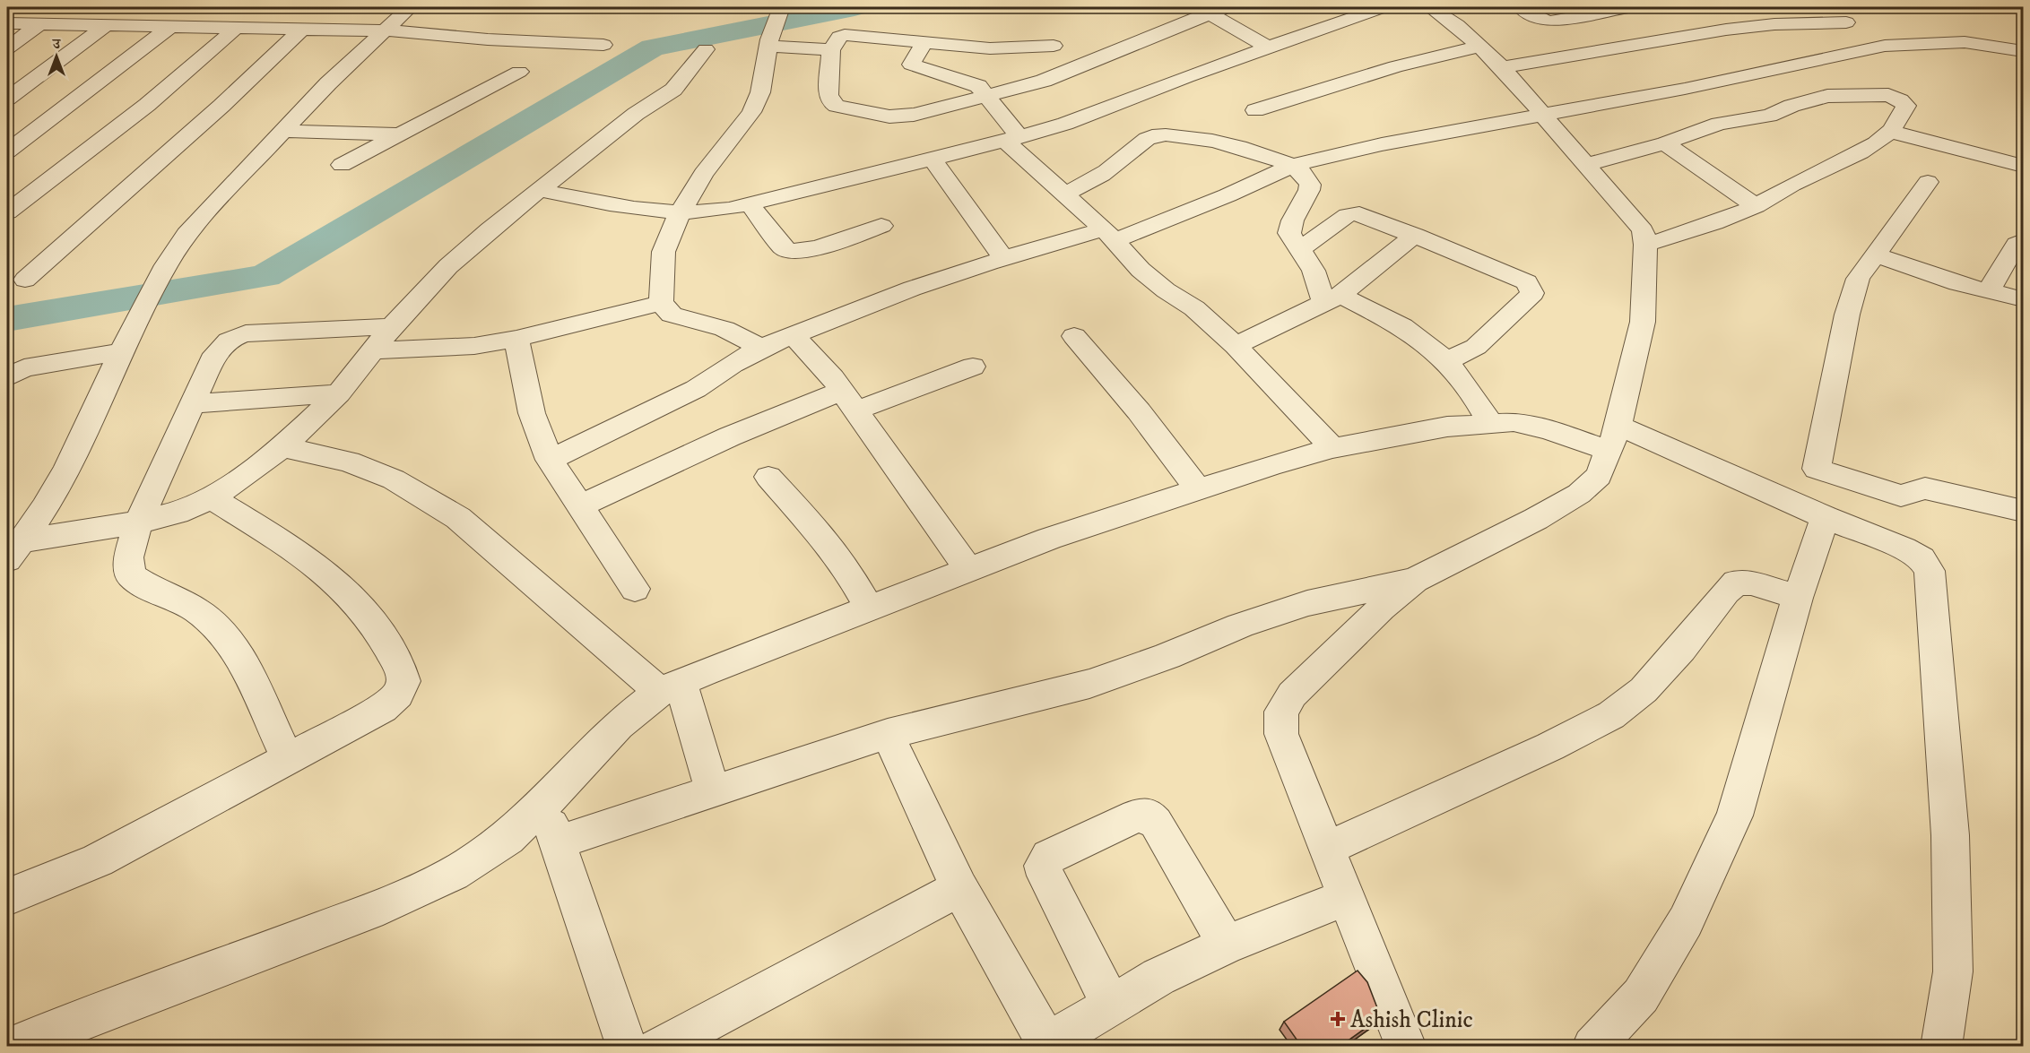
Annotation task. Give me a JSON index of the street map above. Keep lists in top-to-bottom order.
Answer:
{
  "places": {
    "health": ["Ashish Clinic"]
  },
  "north": "top"
}
